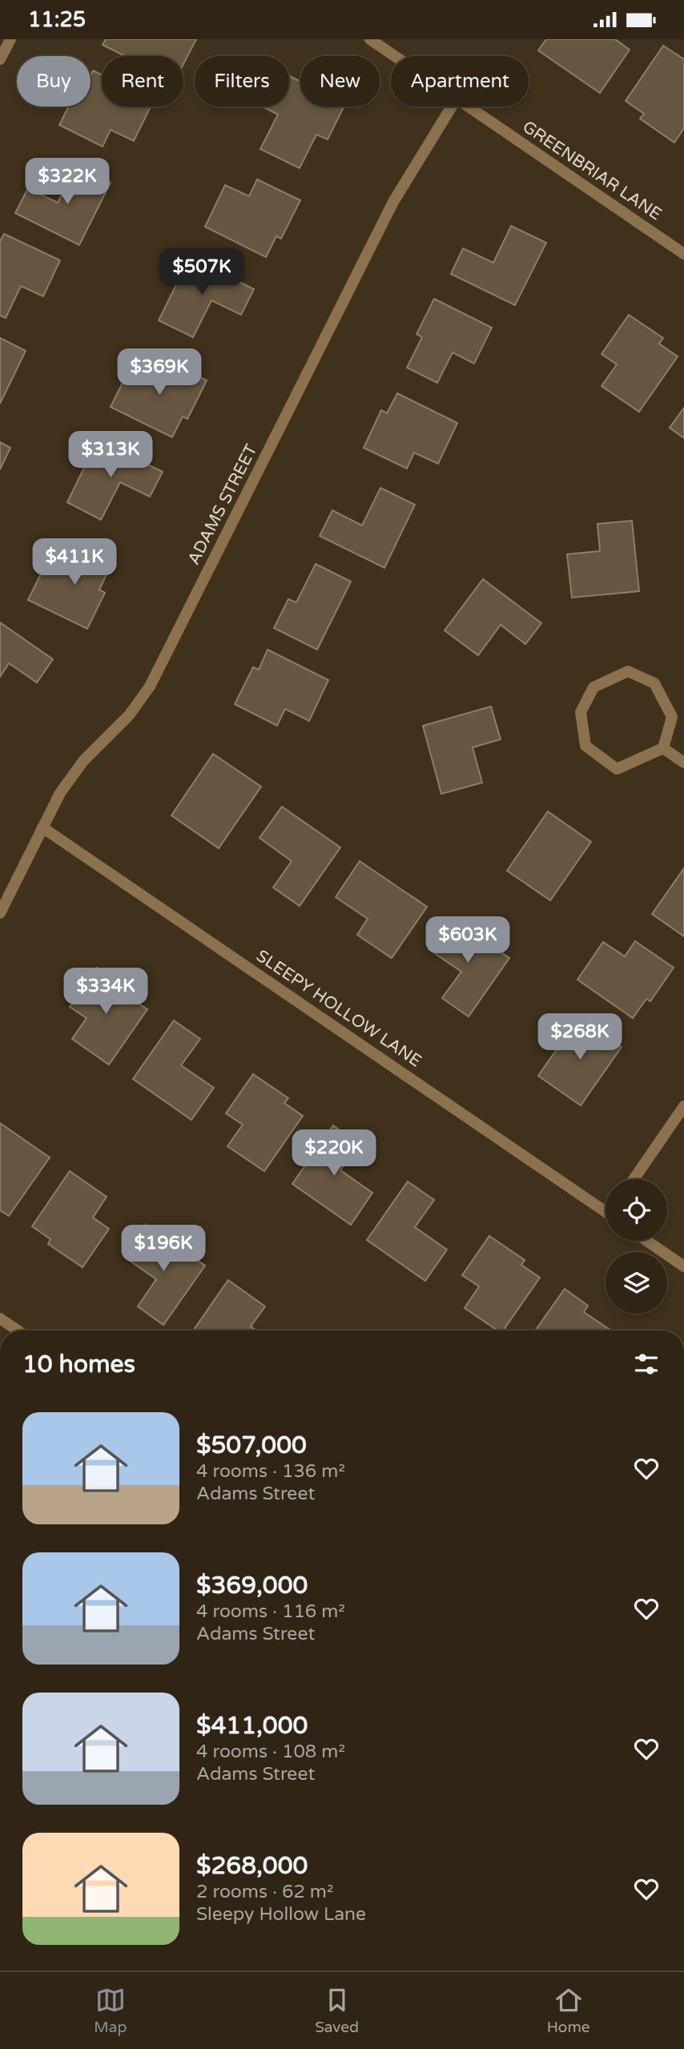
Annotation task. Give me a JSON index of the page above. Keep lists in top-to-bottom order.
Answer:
{
  "streets": {
    "street": ["GREENBRIAR LANE", "ADAMS STREET", "SLEEPY HOLLOW LANE"]
  },
  "crossings": [
    ["ADAMS STREET", "SLEEPY HOLLOW LANE"]
  ],
  "page": {
    "status": "11:25",
    "chip": [
      "Buy",
      "Rent",
      "Filters",
      "New",
      "Apartment"
    ],
    "price": [
      "$322K",
      "$507K",
      "$369K",
      "$313K",
      "$411K",
      "$603K",
      "$334K",
      "$268K",
      "$220K",
      "$196K"
    ],
    "heading": "10 homes",
    "list": [
      {
        "name": "$507,000",
        "note": "4 rooms · 136 m² · Adams Street"
      },
      {
        "name": "$369,000",
        "note": "4 rooms · 116 m² · Adams Street"
      },
      {
        "name": "$411,000",
        "note": "4 rooms · 108 m² · Adams Street"
      },
      {
        "name": "$268,000",
        "note": "2 rooms · 62 m² · Sleepy Hollow Lane"
      }
    ],
    "tabs": ["Map", "Saved", "Home"]
  }
}
